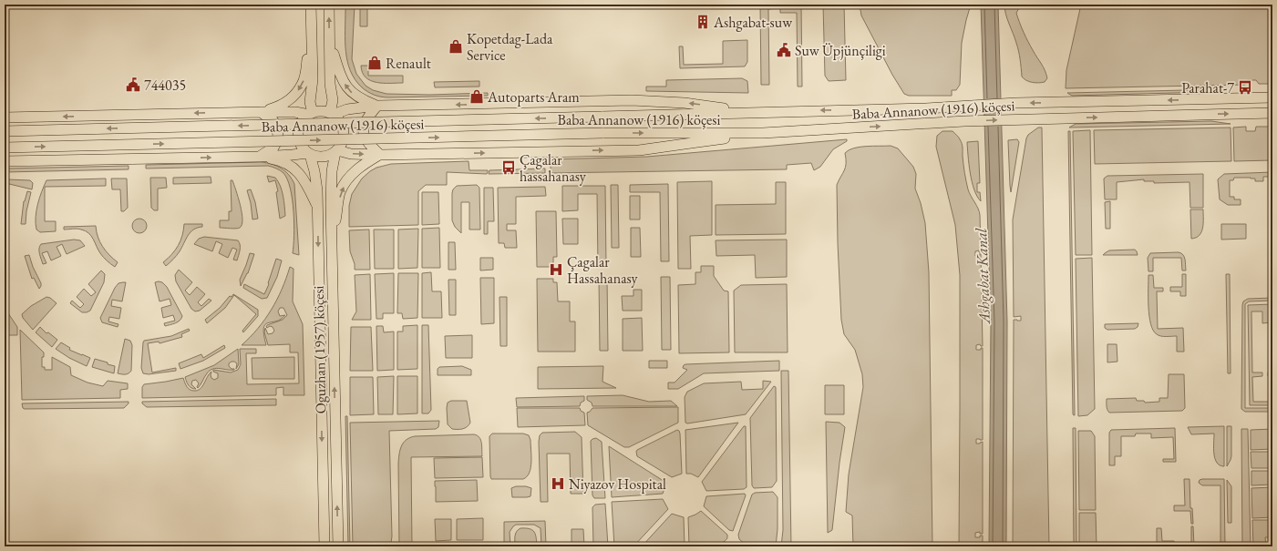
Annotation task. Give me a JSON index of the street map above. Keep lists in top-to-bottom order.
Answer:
{
  "streets": {
    "main road": ["Baba Annanow (1916) köçesi", "Oguzhan (1957) köçesi"]
  },
  "water": ["Ashgabat Kanal"],
  "places": {
    "building": ["Ashgabat-suw"],
    "shop": ["Kopetdag-Lada Service", "Renault", "Autoparts Aram"],
    "public building": ["Suw Üpjünçiligi", "744035"],
    "bus stop": ["Parahat-7", "Çagalar hassahanasy"],
    "hospital": ["Çagalar Hassahanasy", "Niyazov Hospital"]
  }
}
